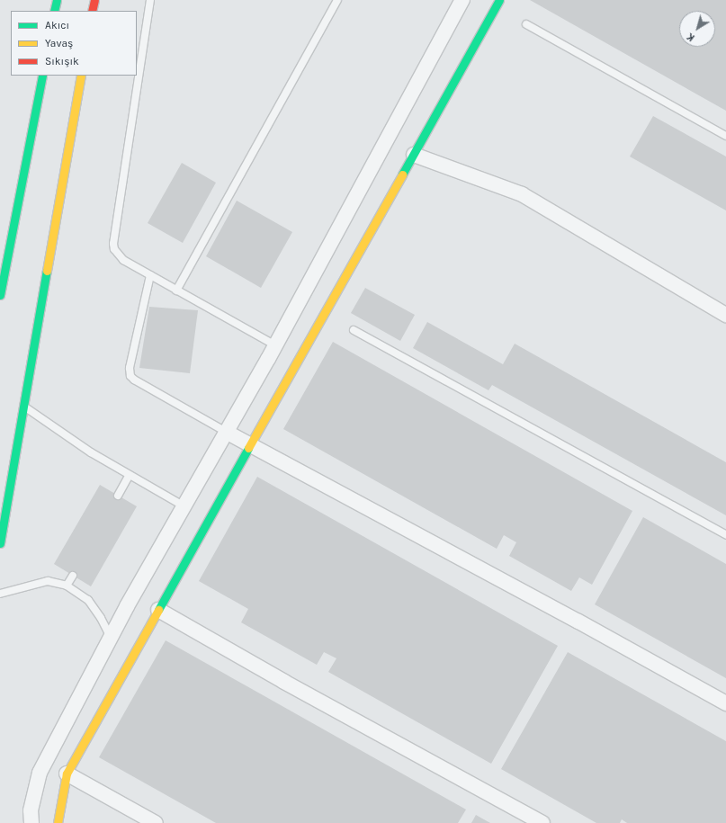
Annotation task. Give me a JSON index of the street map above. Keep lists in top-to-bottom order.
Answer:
{
  "legend": ["Akıcı", "Yavaş", "Sıkışık"],
  "north": "bottom left"
}
